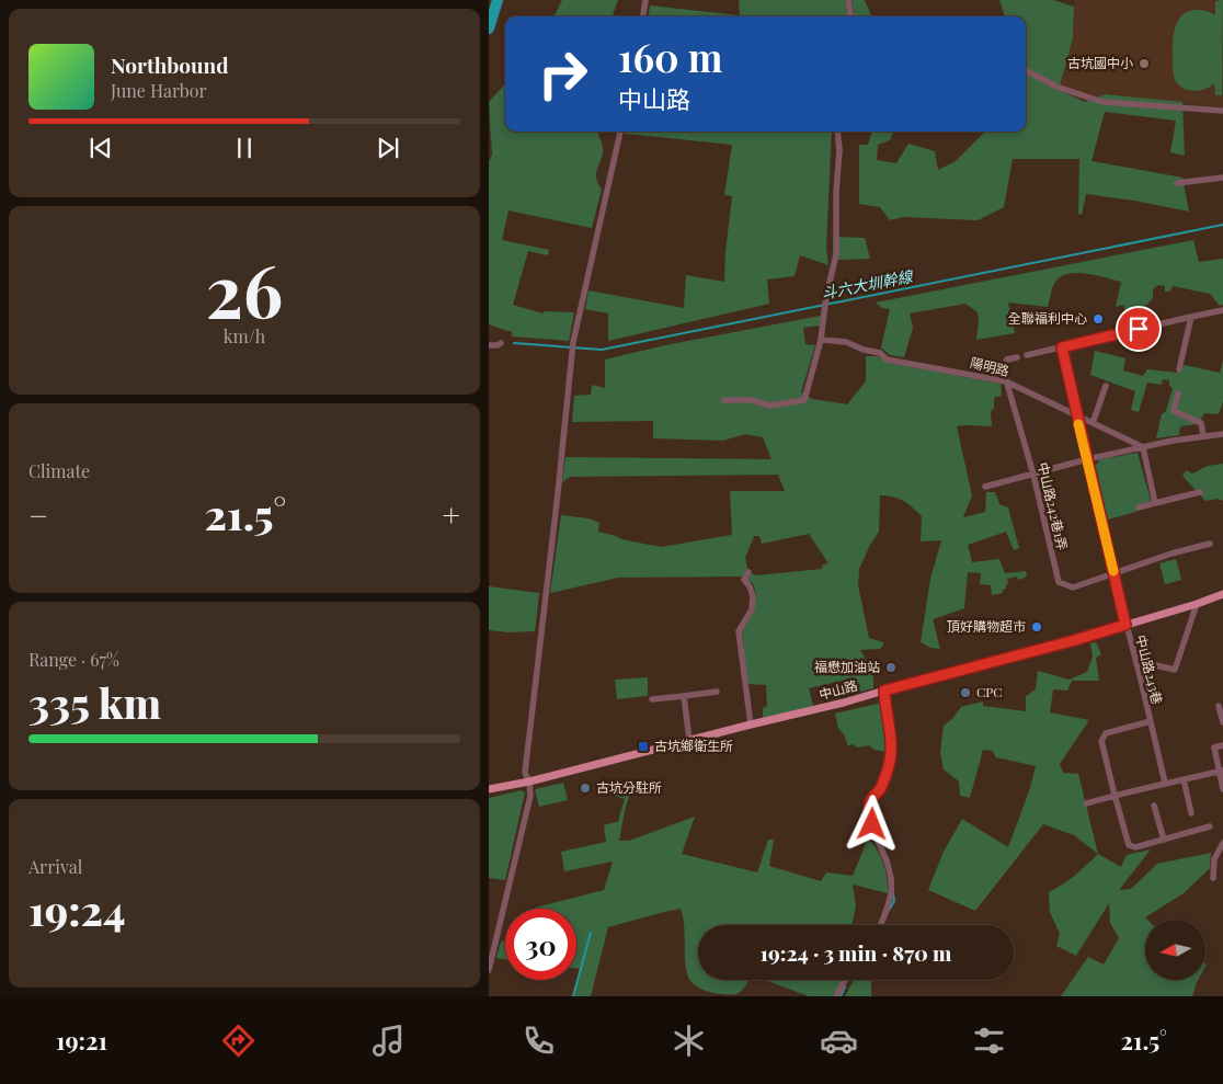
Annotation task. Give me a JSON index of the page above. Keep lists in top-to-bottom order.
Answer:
{
  "streets": {
    "main road": ["中山路"],
    "street": ["陽明路", "中山路242巷1弄", "中山路243巷"]
  },
  "crossings": [
    ["陽明路", "中山路242巷1弄"],
    ["陽明路", "中山路243巷"],
    ["中山路242巷1弄", "中山路243巷"],
    ["中山路243巷", "中山路"]
  ],
  "water": ["斗六大圳幹線"],
  "places": {
    "other": [
      "古坑國中小",
      "全聯福利中心",
      "頂好購物超市",
      "福懋加油站",
      "CPC",
      "古坑分駐所"
    ],
    "transit": ["古坑鄉衛生所"]
  },
  "north": "left",
  "page": {
    "turn": ["160 m", "中山路"],
    "song": ["Northbound", "June Harbor"],
    "tile": [
      ["26", "km/h"],
      "Climate",
      ["Range · 67%", "335 km"],
      ["Arrival", "19:24"]
    ],
    "heat": ["−", "21.5°", "+"],
    "limit": "30",
    "trip": "19:24 · 3 min · 870 m",
    "tabs": ["19:21", "21.5°"]
  }
}
